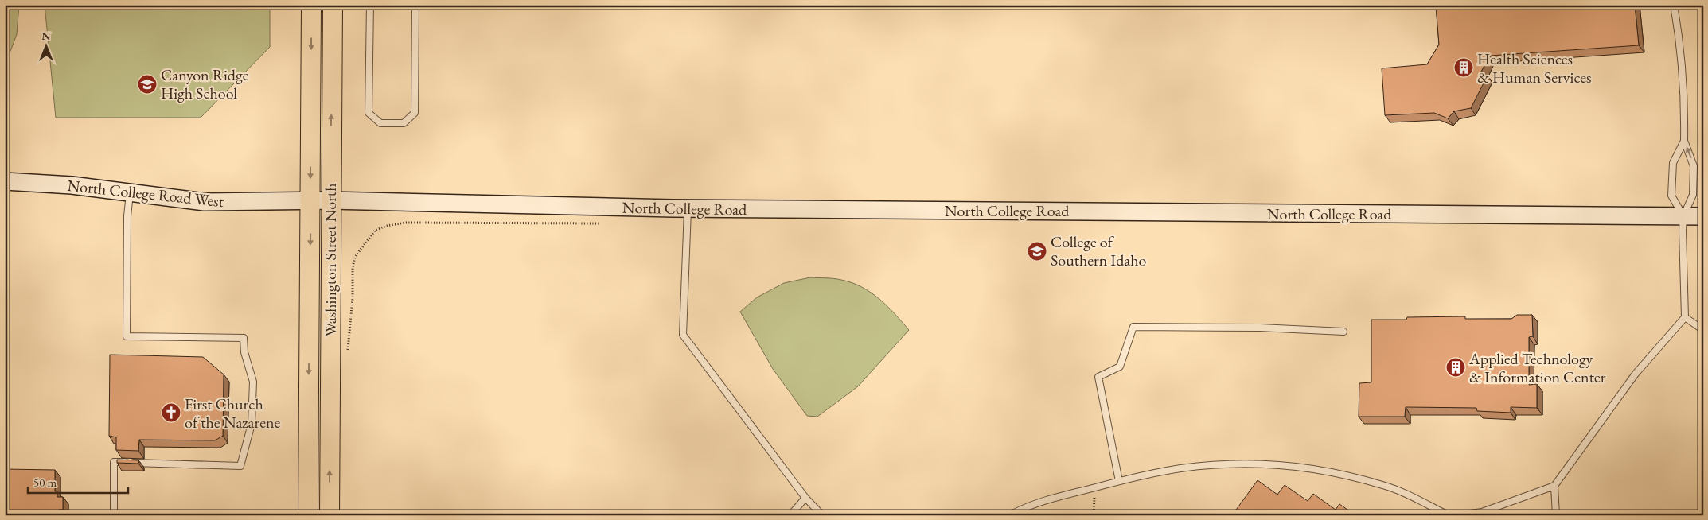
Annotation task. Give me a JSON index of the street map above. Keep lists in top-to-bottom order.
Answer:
{
  "streets": {
    "main road": ["Washington Street North"],
    "street": ["North College Road West", "North College Road"]
  },
  "crossings": [
    ["North College Road West", "North College Road"],
    ["North College Road West", "Washington Street North"],
    ["North College Road", "Washington Street North"]
  ],
  "places": {
    "building": ["Health Sciences & Human Services", "Applied Technology & Information Center"],
    "school or university": ["Canyon Ridge High School", "College of Southern Idaho"],
    "church": ["First Church of the Nazarene"]
  },
  "scale_bar": "50 m",
  "north": "top"
}
